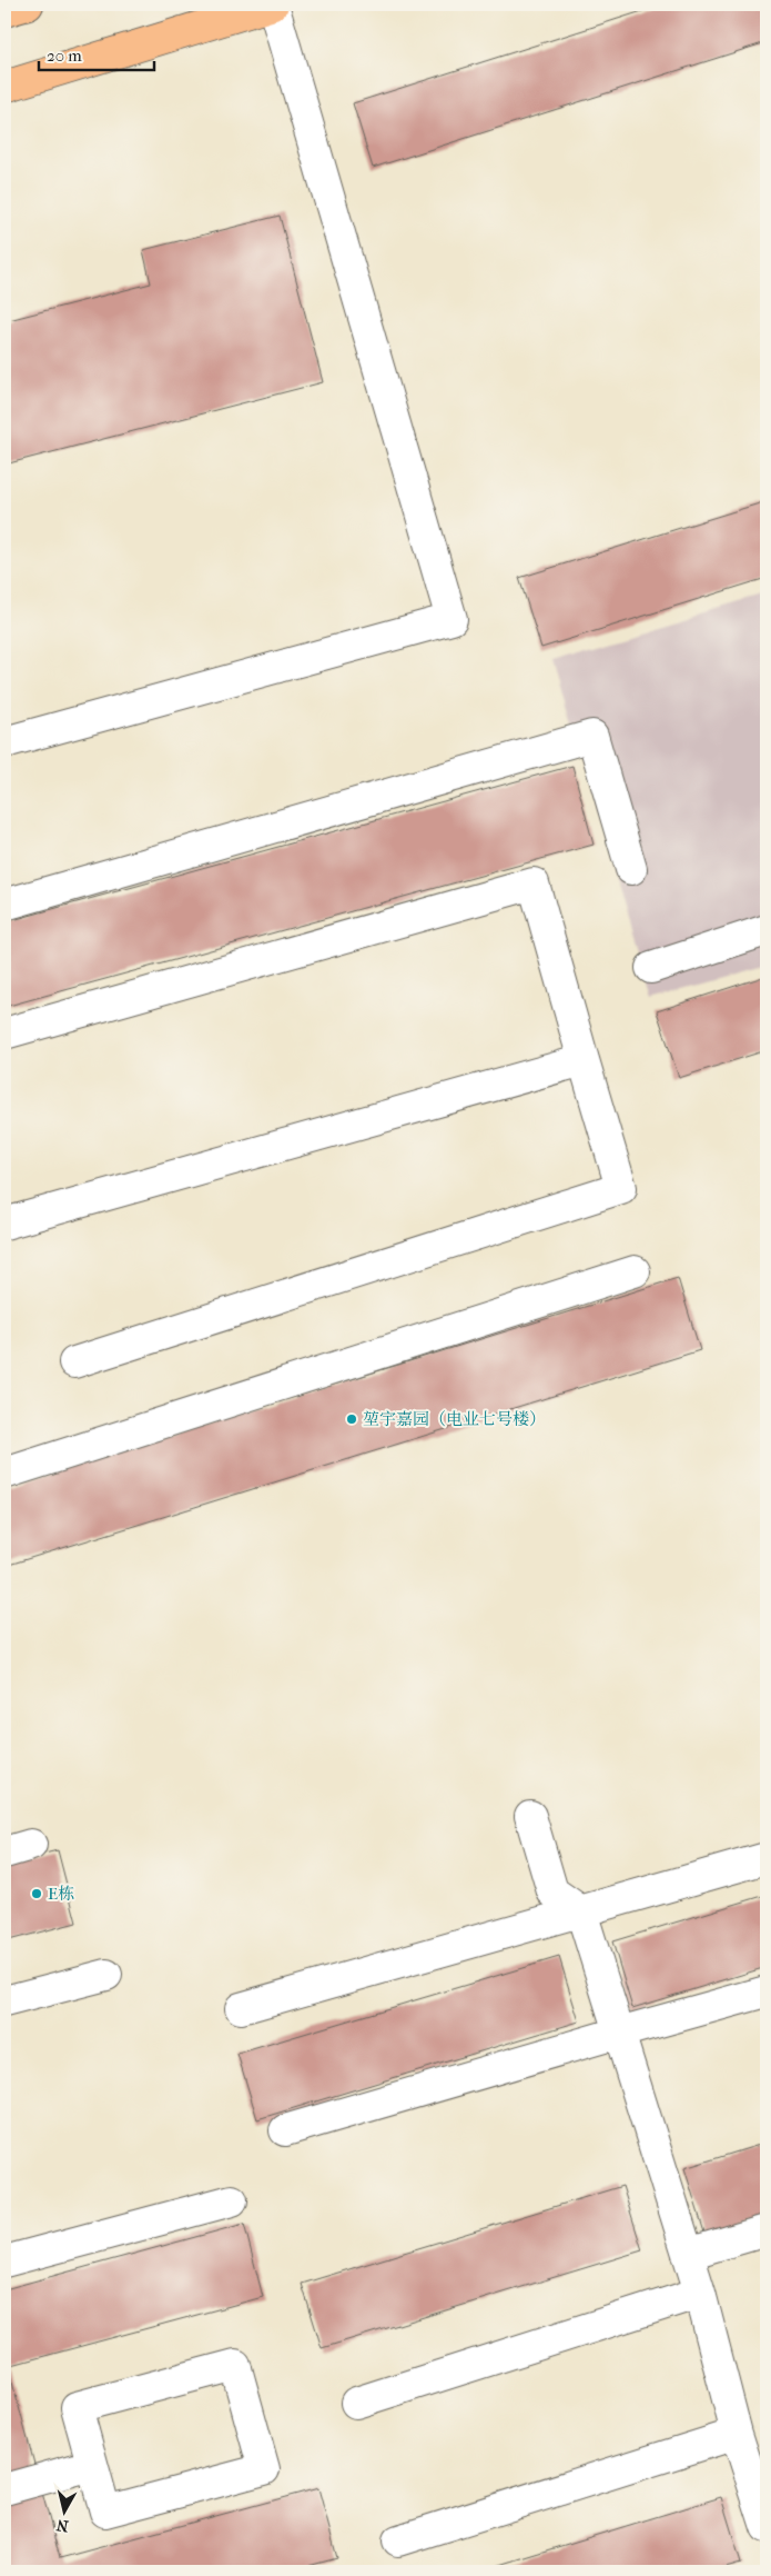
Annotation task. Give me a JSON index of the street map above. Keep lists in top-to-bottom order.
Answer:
{
  "places": ["堃宇嘉园（电业七号楼）", "E栋"],
  "scale_bar": "20 m",
  "north": "bottom"
}
